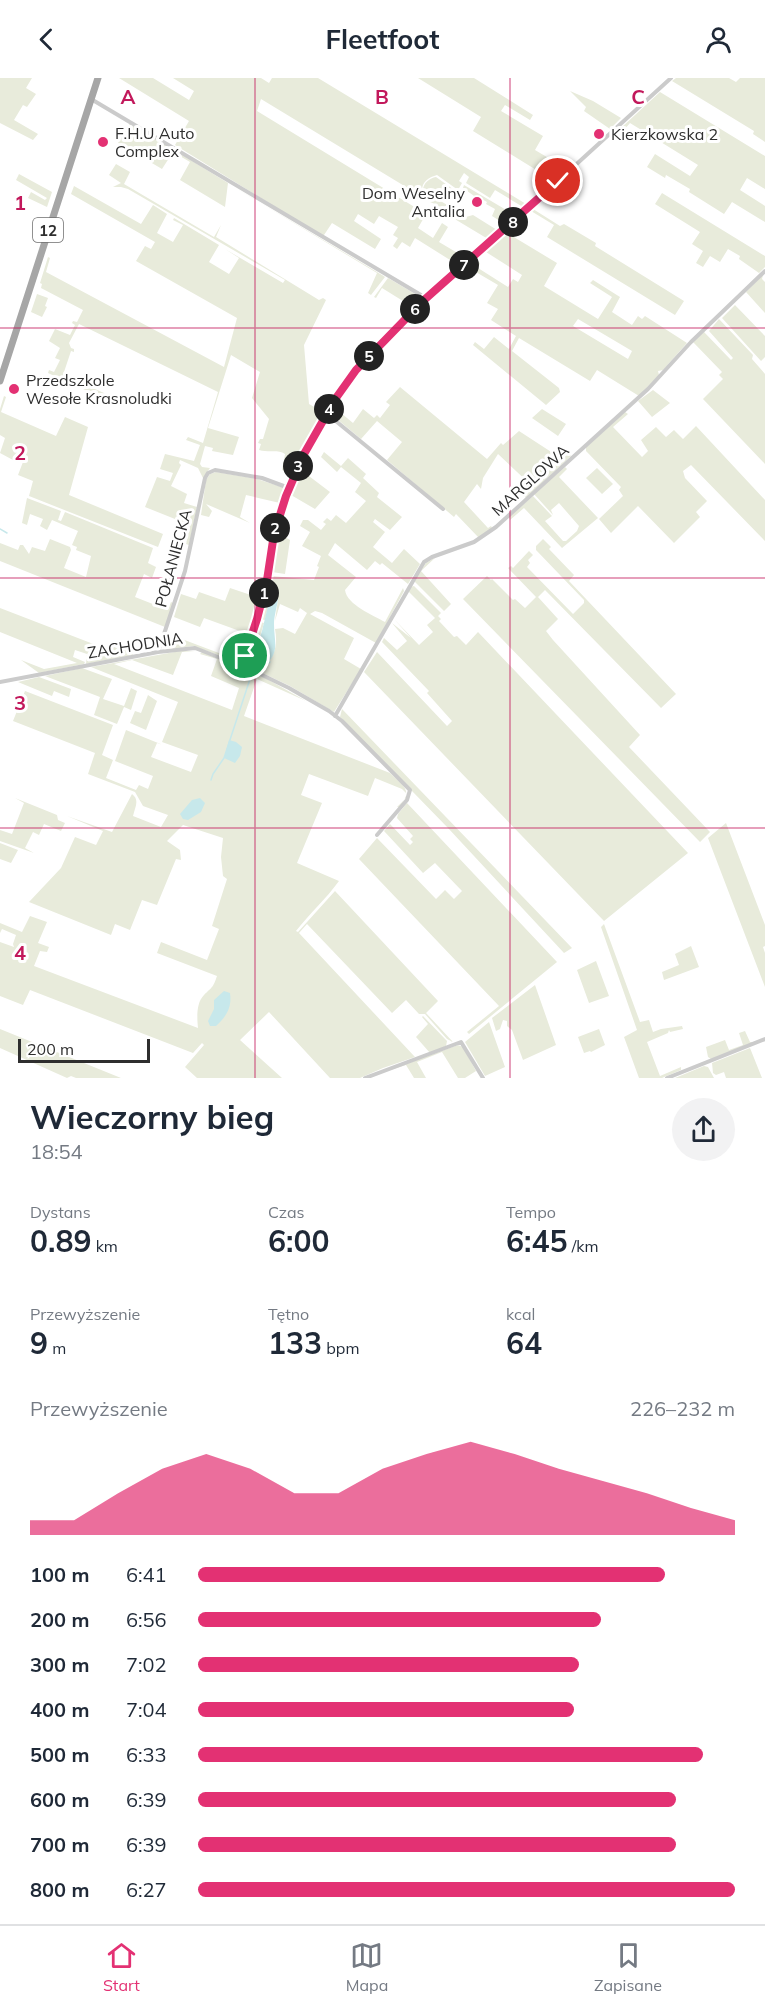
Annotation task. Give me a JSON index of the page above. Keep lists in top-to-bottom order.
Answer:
{
  "streets": {
    "main road": ["12"],
    "street": ["MARGLOWA", "POŁANIECKA", "ZACHODNIA"]
  },
  "crossings": [
    ["MARGLOWA", "ZACHODNIA"],
    ["POŁANIECKA", "ZACHODNIA"]
  ],
  "places": [
    "Kierzkowska 2",
    "F.H.U Auto Complex",
    "Dom Weselny Antalia",
    "Przedszkole Wesołe Krasnoludki"
  ],
  "scale_bar": "200 m",
  "page": {
    "header": "Fleetfoot",
    "pins": [
      "8",
      "7",
      "6",
      "5",
      "4",
      "3",
      "2",
      "1"
    ],
    "scale": "200 m",
    "heading": ["Wieczorny bieg", "18:54"],
    "stats": [
      ["Dystans", "0.89 km"],
      ["Czas", "6:00"],
      ["Tempo", "6:45 /km"],
      ["Przewyższenie", "9 m"],
      ["Tętno", "133 bpm"],
      ["kcal", "64"]
    ],
    "chart": ["Przewyższenie", "226–232 m"],
    "list": [
      {
        "name": "100 m",
        "note": "6:41"
      },
      {
        "name": "200 m",
        "note": "6:56"
      },
      {
        "name": "300 m",
        "note": "7:02"
      },
      {
        "name": "400 m",
        "note": "7:04"
      },
      {
        "name": "500 m",
        "note": "6:33"
      },
      {
        "name": "600 m",
        "note": "6:39"
      },
      {
        "name": "700 m",
        "note": "6:39"
      },
      {
        "name": "800 m",
        "note": "6:27"
      }
    ],
    "tabs": ["Start", "Mapa", "Zapisane"]
  },
  "grid": {
    "columns": ["A", "B", "C"],
    "rows": [
      "1",
      "2",
      "3",
      "4"
    ]
  }
}
